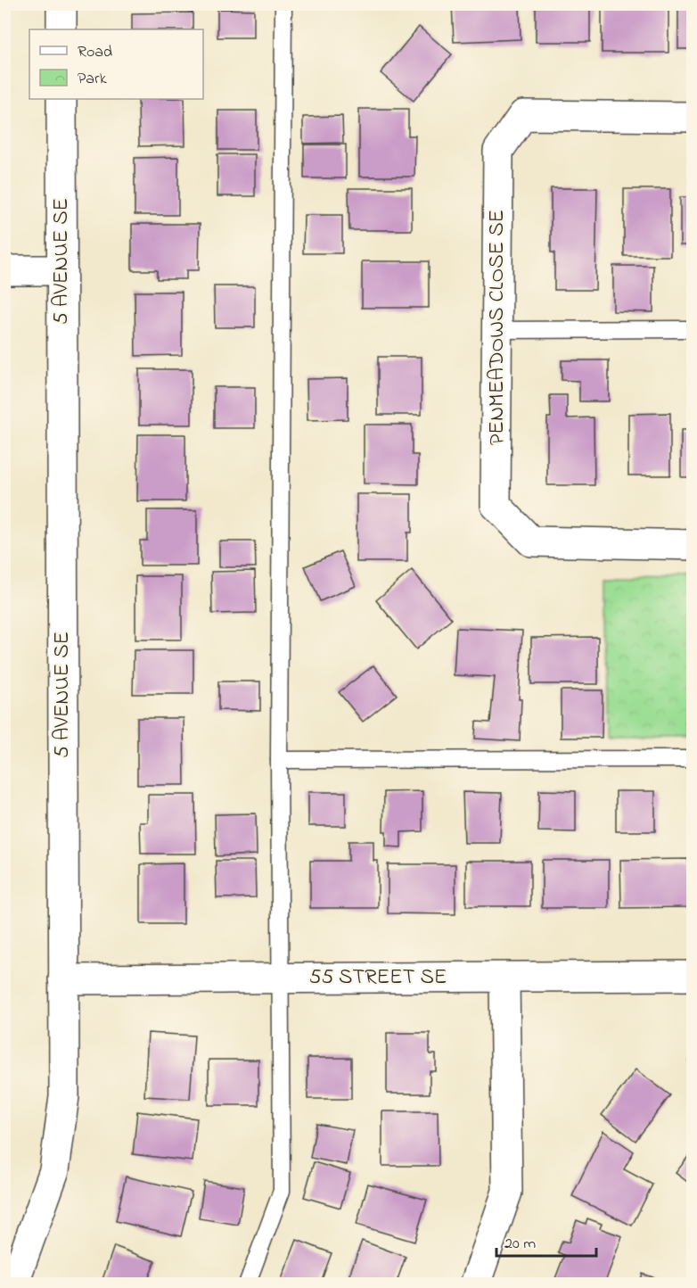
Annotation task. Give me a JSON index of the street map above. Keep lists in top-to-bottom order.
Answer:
{
  "streets": {
    "street": ["5 AVENUE SE", "PENMEADOWS CLOSE SE", "55 STREET SE"]
  },
  "crossings": [
    ["5 AVENUE SE", "55 STREET SE"]
  ],
  "legend": ["Road", "Park"],
  "scale_bar": "20 m"
}
